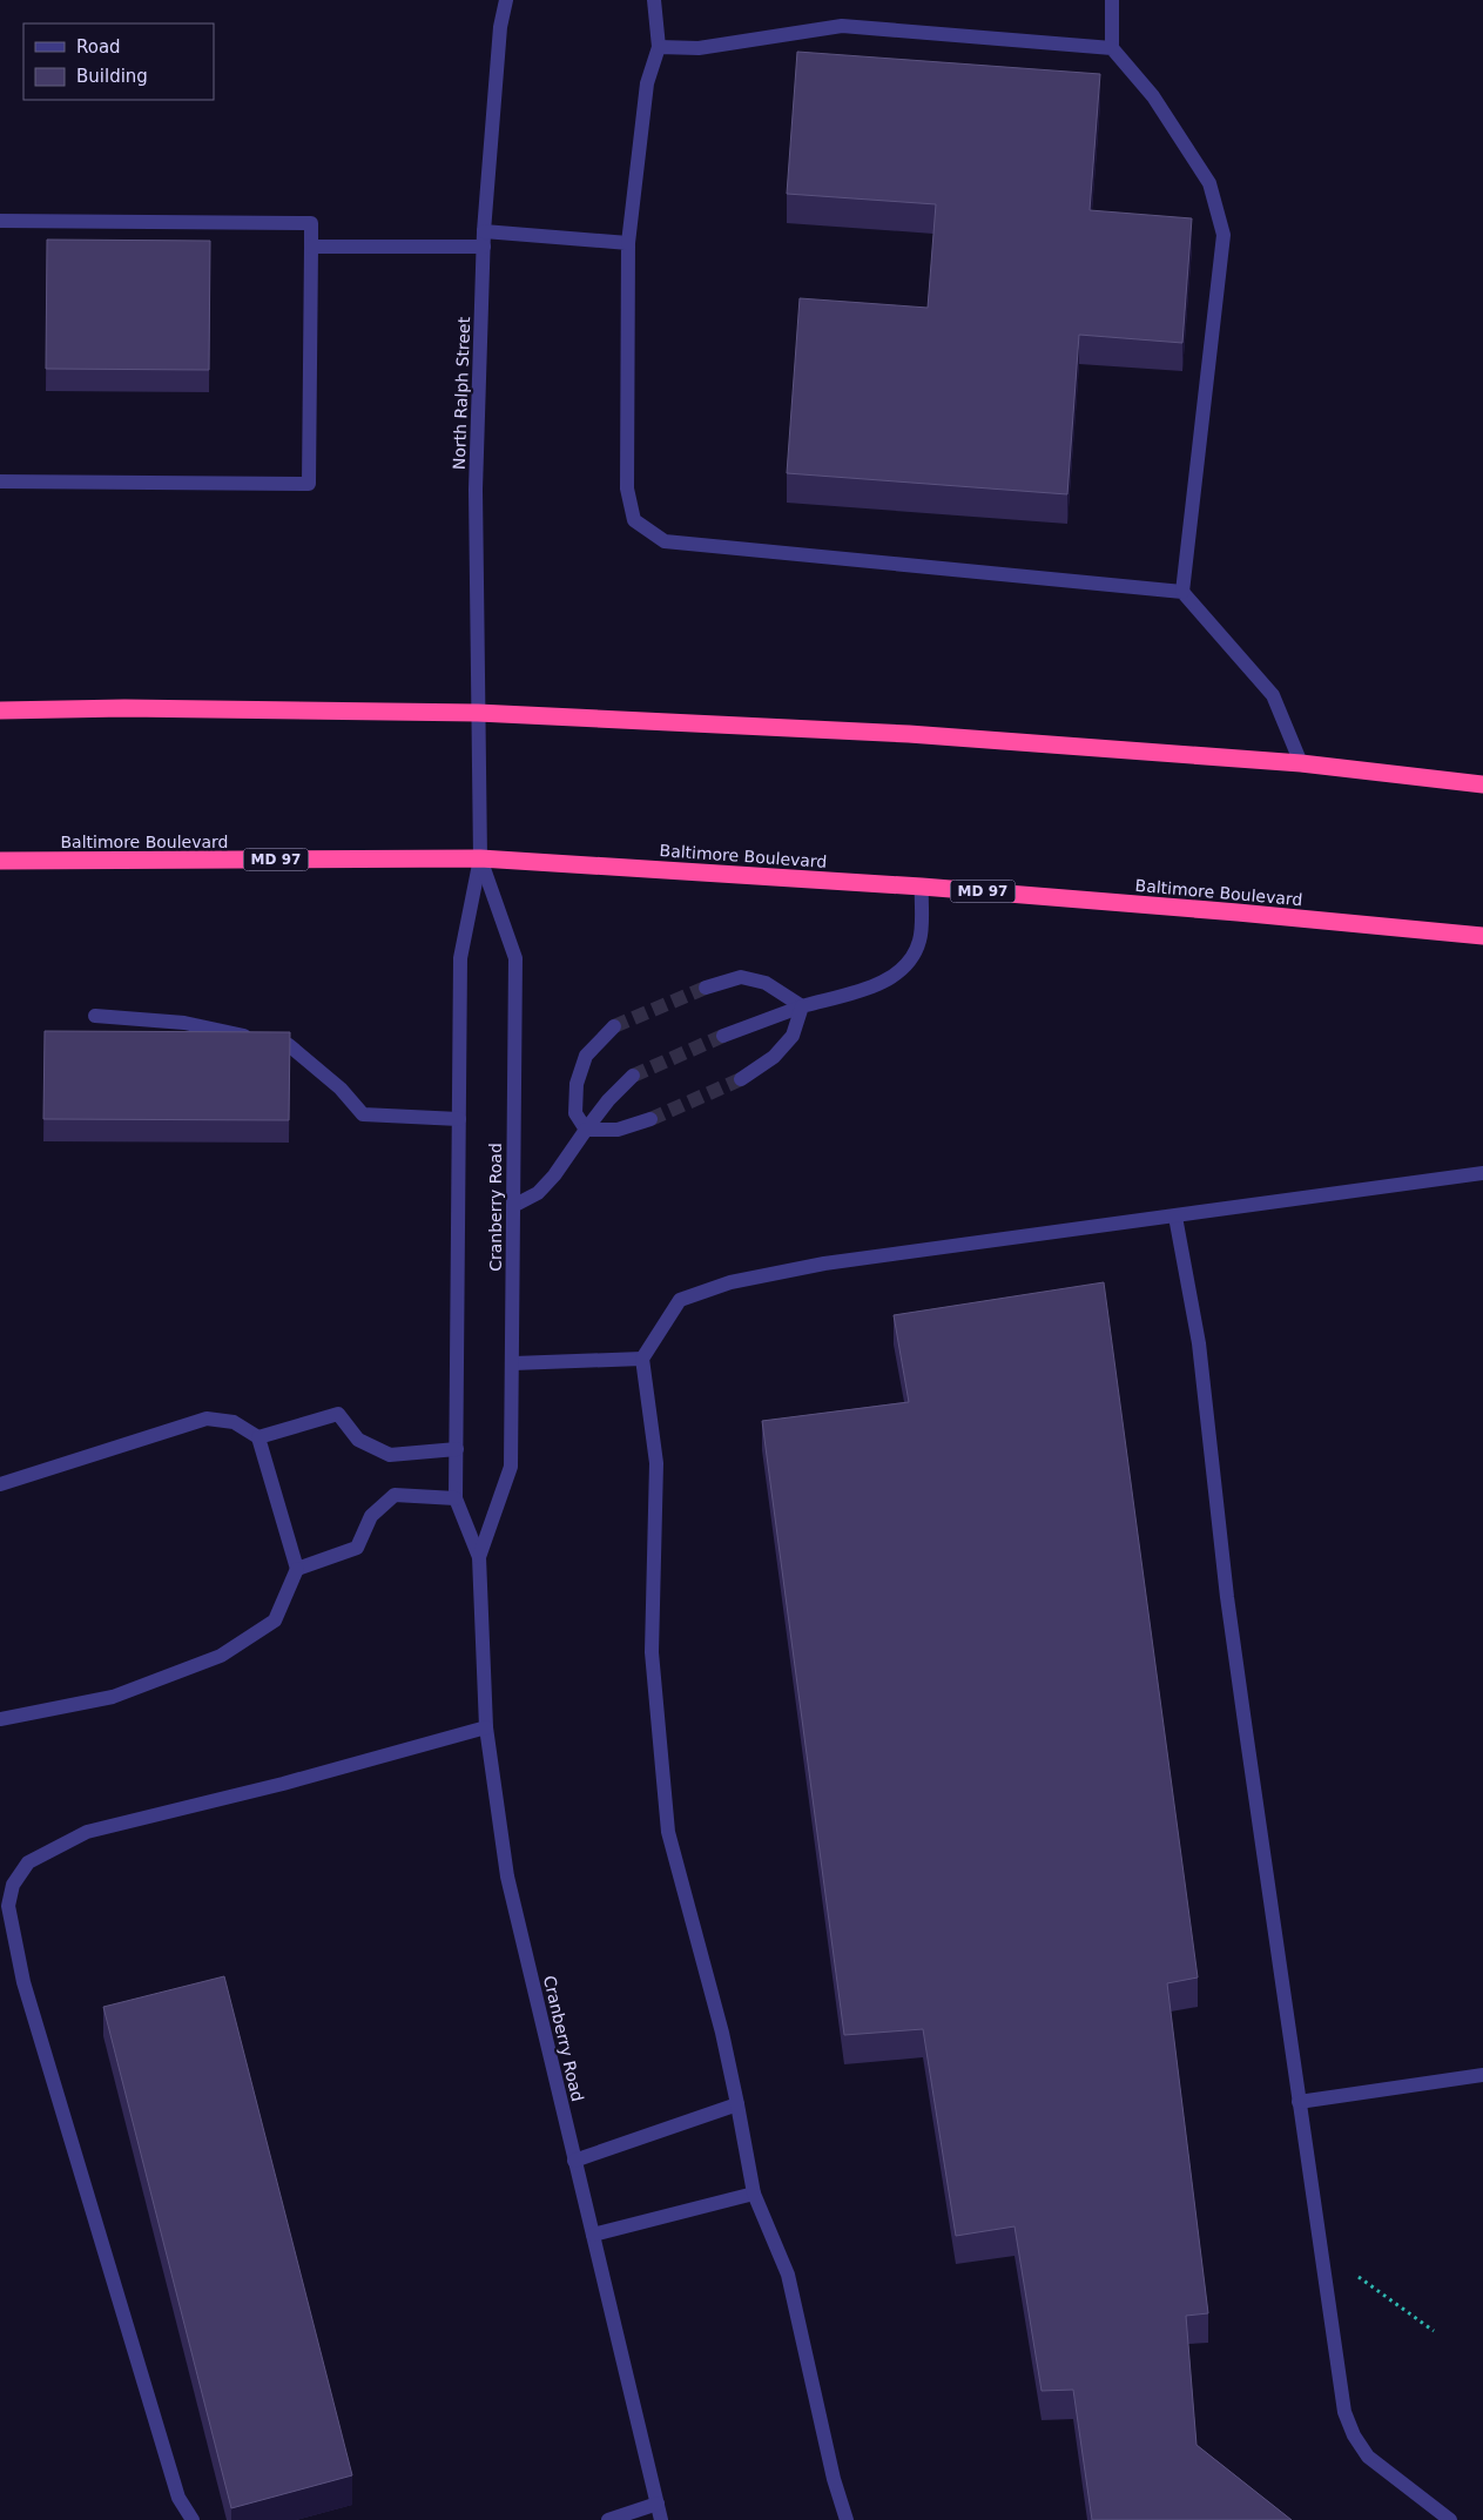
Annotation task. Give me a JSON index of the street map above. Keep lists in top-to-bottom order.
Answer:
{
  "streets": {
    "highway": ["Baltimore Boulevard", "MD 97"],
    "street": ["North Ralph Street", "Cranberry Road"]
  },
  "crossings": [
    ["North Ralph Street", "Cranberry Road"],
    ["Baltimore Boulevard", "Cranberry Road"]
  ],
  "legend": ["Road", "Building"]
}
